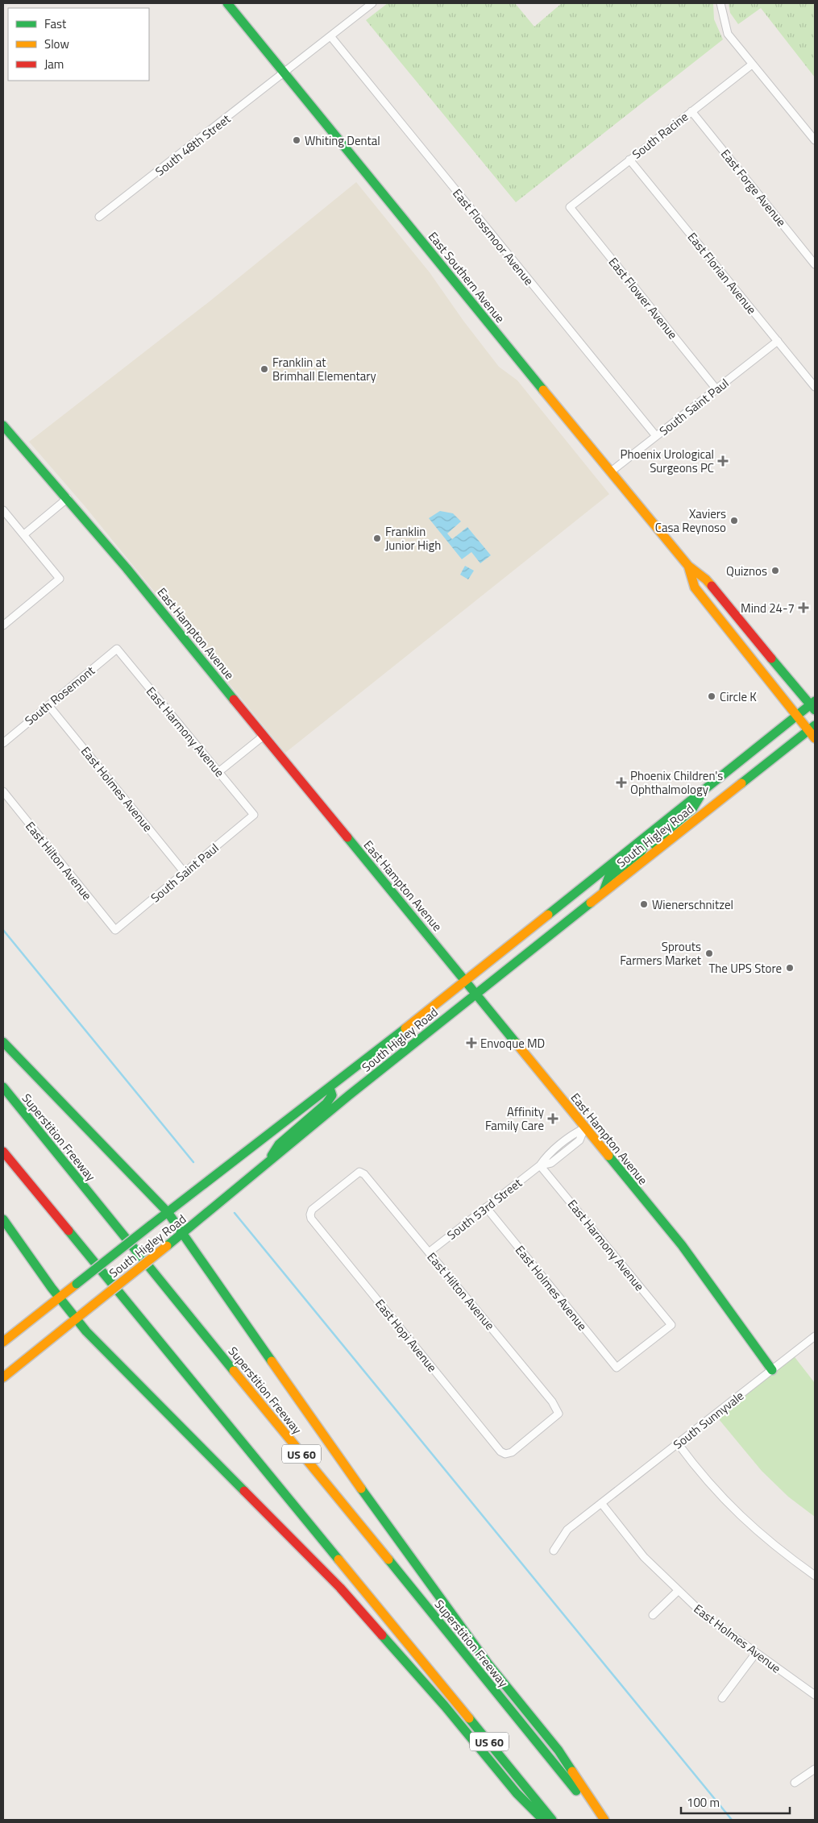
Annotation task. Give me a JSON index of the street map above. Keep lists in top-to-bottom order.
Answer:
{
  "streets": {
    "main road": [
      "East Southern Avenue",
      "East Hampton Avenue",
      "South Higley Road",
      "Superstition Freeway",
      "US 60"
    ],
    "street": [
      "South Racine",
      "South 48th Street",
      "East Forge Avenue",
      "East Flossmoor Avenue",
      "East Florian Avenue",
      "East Flower Avenue",
      "South Saint Paul",
      "South Rosemont",
      "East Harmony Avenue",
      "East Holmes Avenue",
      "East Hilton Avenue",
      "South 53rd Street",
      "East Hopi Avenue",
      "South Sunnyvale"
    ]
  },
  "crossings": [
    ["South Racine", "East Forge Avenue"],
    ["South Racine", "East Florian Avenue"],
    ["South Racine", "East Flower Avenue"],
    ["South 48th Street", "East Flossmoor Avenue"],
    ["South 48th Street", "East Southern Avenue"],
    ["East Flossmoor Avenue", "South Saint Paul"],
    ["East Florian Avenue", "South Saint Paul"],
    ["East Southern Avenue", "South Saint Paul"],
    ["East Southern Avenue", "South Higley Road"],
    ["East Flower Avenue", "South Saint Paul"],
    ["South Saint Paul", "East Harmony Avenue"],
    ["South Saint Paul", "East Holmes Avenue"],
    ["South Saint Paul", "East Hilton Avenue"],
    ["East Hampton Avenue", "South Higley Road"],
    ["East Hampton Avenue", "South 53rd Street"],
    ["East Hampton Avenue", "South Sunnyvale"],
    ["South Rosemont", "East Harmony Avenue"],
    ["South Rosemont", "East Holmes Avenue"],
    ["East Harmony Avenue", "East Holmes Avenue"],
    ["East Harmony Avenue", "South 53rd Street"],
    ["East Holmes Avenue", "South 53rd Street"],
    ["East Holmes Avenue", "South Sunnyvale"],
    ["East Hilton Avenue", "South 53rd Street"],
    ["East Hilton Avenue", "East Hopi Avenue"]
  ],
  "places": {
    "other": [
      "Whiting Dental",
      "Franklin at Brimhall Elementary",
      "Xaviers Casa Reynoso",
      "Franklin Junior High",
      "Quiznos",
      "Circle K",
      "Wienerschnitzel",
      "Sprouts Farmers Market",
      "The UPS Store"
    ],
    "health": [
      "Phoenix Urological Surgeons PC",
      "Mind 24-7",
      "Phoenix Children's Ophthalmology",
      "Envoque MD",
      "Affinity Family Care"
    ]
  },
  "legend": ["Fast", "Slow", "Jam"],
  "scale_bar": "100 m"
}
